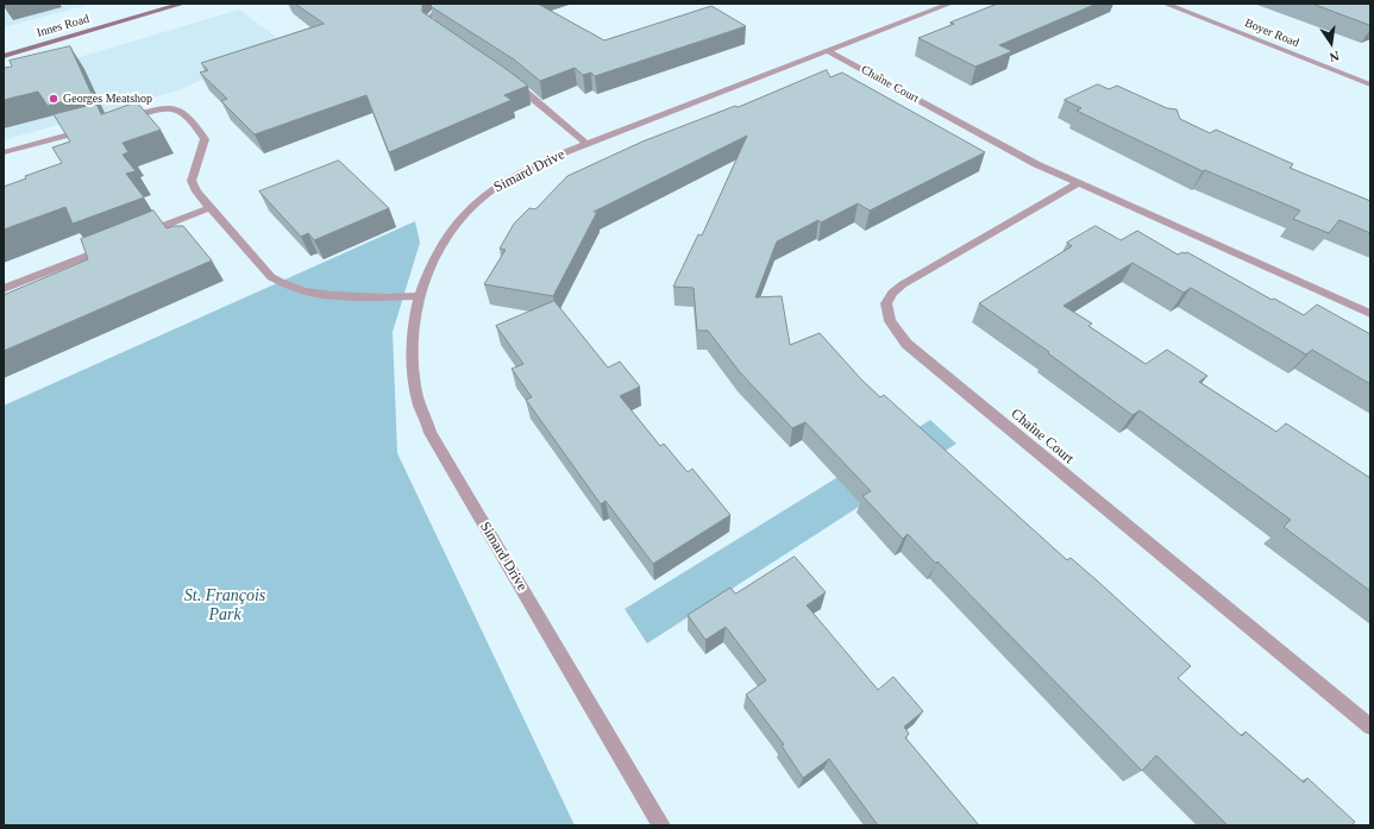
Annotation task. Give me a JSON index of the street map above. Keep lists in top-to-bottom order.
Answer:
{
  "streets": {
    "main road": ["Innes Road"],
    "street": ["Boyer Road", "Chaîne Court", "Simard Drive"]
  },
  "crossings": [
    ["Chaîne Court", "Simard Drive"]
  ],
  "parks": ["St. François Park"],
  "places": ["Georges Meatshop"],
  "north": "bottom"
}
